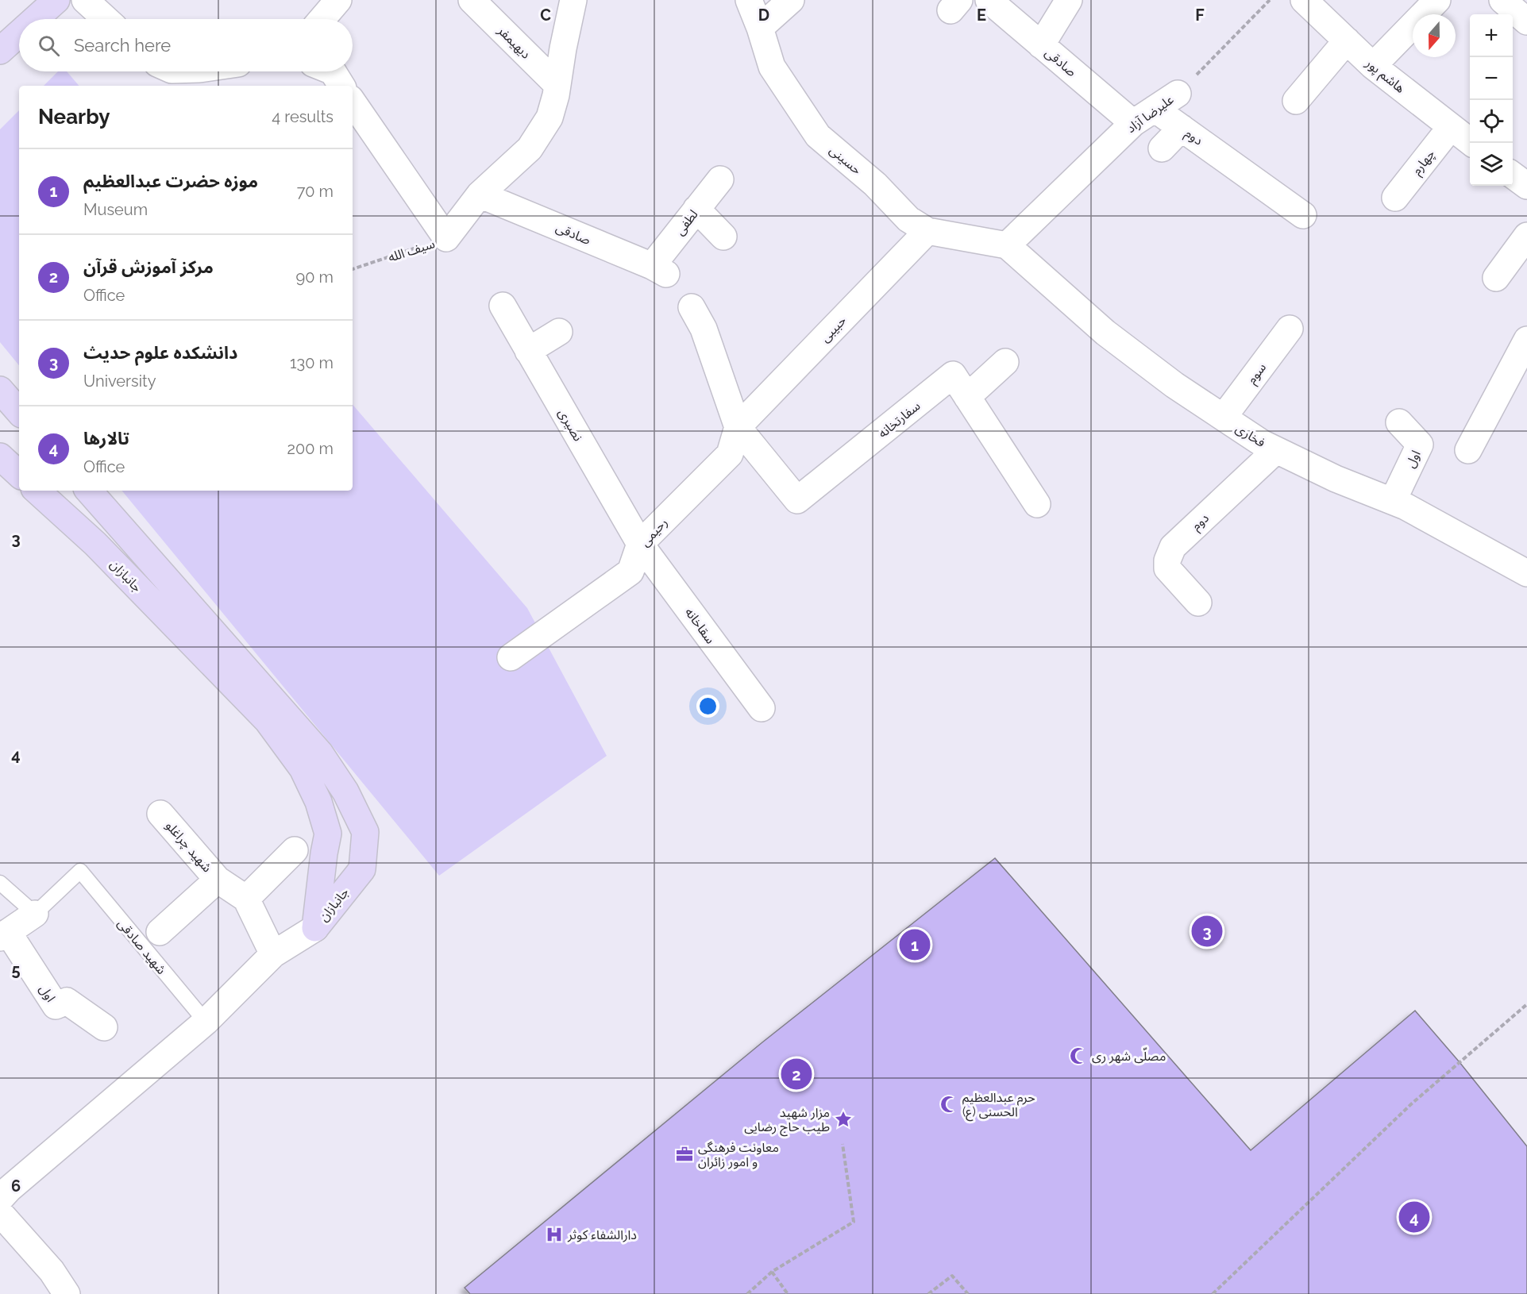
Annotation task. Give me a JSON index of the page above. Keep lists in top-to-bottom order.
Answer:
{
  "streets": {
    "street": [
      "دیهیمفر",
      "صادقی",
      "هاشم پور",
      "علیرضا آزاد",
      "دوم",
      "حسینی",
      "چهارم",
      "لطفی",
      "سیف الله",
      "حبیبی",
      "سوم",
      "سفارتخانه",
      "نصیری",
      "فخاری",
      "اول",
      "رحیمی",
      "جانبازان",
      "سقاخانه",
      "شهید چراغلو"
    ],
    "lane": ["شهید صادقی"]
  },
  "crossings": [
    ["دیهیمفر", "سیف الله"],
    ["صادقی", "علیرضا آزاد"],
    ["صادقی", "لطفی"],
    ["صادقی", "سیف الله"],
    ["هاشم پور", "چهارم"],
    ["علیرضا آزاد", "دوم"],
    ["علیرضا آزاد", "حسینی"],
    ["علیرضا آزاد", "فخاری"],
    ["دوم", "فخاری"],
    ["حسینی", "حبیبی"],
    ["حسینی", "فخاری"],
    ["حبیبی", "سفارتخانه"],
    ["حبیبی", "رحیمی"],
    ["سوم", "فخاری"],
    ["سفارتخانه", "رحیمی"],
    ["نصیری", "رحیمی"],
    ["نصیری", "سقاخانه"],
    ["فخاری", "اول"],
    ["رحیمی", "سقاخانه"]
  ],
  "places": {
    "mosque": ["مصلّی شهر ری", "حرم عبدالعظیم الحسنی (ع)"],
    "place": ["مزار شهید طیب حاج رضایی"],
    "office": ["معاونت فرهنگی و امور زائران"],
    "hospital": ["دارالشفاء کوثر"]
  },
  "north": "bottom",
  "page": {
    "map_buttons": ["+", "−"],
    "search": "Search here",
    "heading": ["Nearby", "4 results"],
    "list": [
      {
        "mark": "1",
        "name": "موزه حضرت عبدالعظیم",
        "note": "Museum",
        "value": "70 m"
      },
      {
        "mark": "2",
        "name": "مرکز آموزش قرآن",
        "note": "Office",
        "value": "90 m"
      },
      {
        "mark": "3",
        "name": "دانشکده علوم حدیث",
        "note": "University",
        "value": "130 m"
      },
      {
        "mark": "4",
        "name": "تالارها",
        "note": "Office",
        "value": "200 m"
      }
    ],
    "pins": [
      "3",
      "1",
      "2",
      "4"
    ]
  },
  "grid": {
    "columns": [
      "C",
      "D",
      "E",
      "F"
    ],
    "rows": [
      "3",
      "4",
      "5",
      "6"
    ]
  }
}
